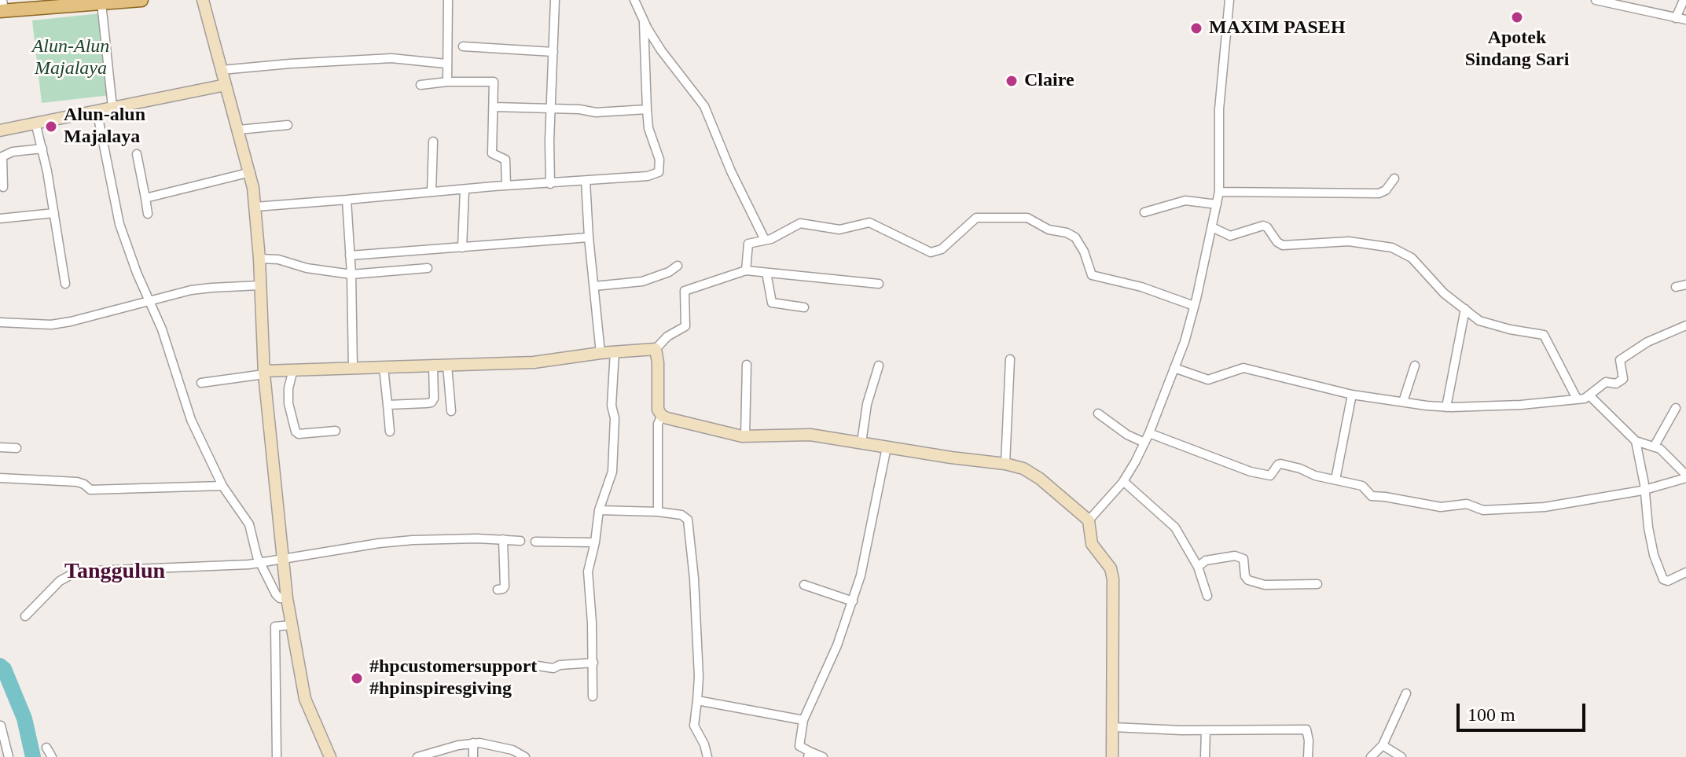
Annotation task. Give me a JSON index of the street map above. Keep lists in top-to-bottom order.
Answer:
{
  "districts": ["Tanggulun"],
  "parks": ["Alun-Alun Majalaya"],
  "places": [
    "Apotek Sindang Sari",
    "MAXIM PASEH",
    "Claire",
    "Alun-alun Majalaya",
    "#hpcustomersupport #hpinspiresgiving"
  ],
  "scale_bar": "100 m"
}
